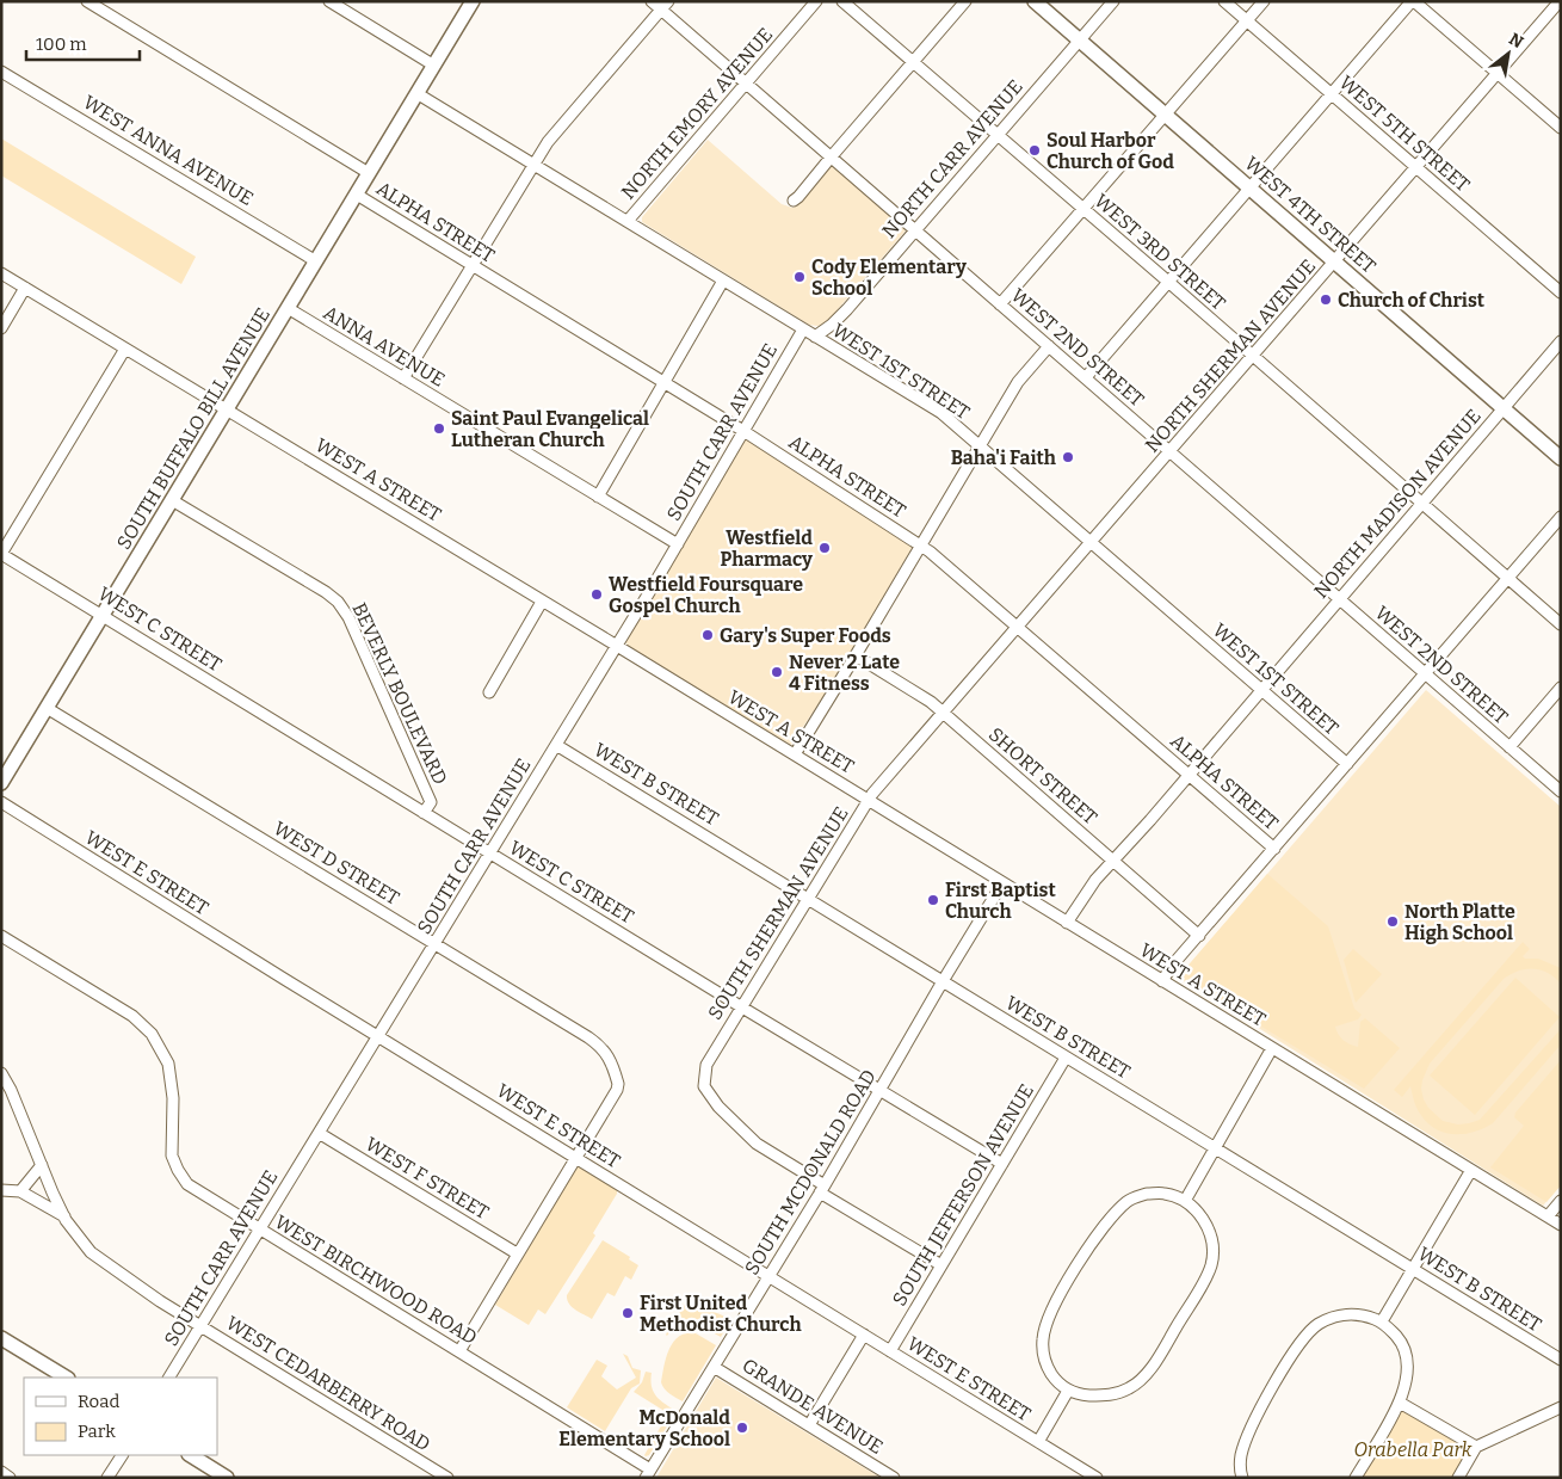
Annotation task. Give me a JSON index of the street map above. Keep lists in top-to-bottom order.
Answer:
{
  "streets": {
    "main road": ["WEST 4TH STREET", "SOUTH BUFFALO BILL AVENUE"],
    "street": [
      "NORTH EMORY AVENUE",
      "WEST 5TH STREET",
      "WEST ANNA AVENUE",
      "NORTH CARR AVENUE",
      "ALPHA STREET",
      "WEST 3RD STREET",
      "ANNA AVENUE",
      "WEST 2ND STREET",
      "NORTH SHERMAN AVENUE",
      "WEST 1ST STREET",
      "SOUTH CARR AVENUE",
      "WEST A STREET",
      "NORTH MADISON AVENUE",
      "WEST C STREET",
      "BEVERLY BOULEVARD",
      "SHORT STREET",
      "WEST B STREET",
      "WEST D STREET",
      "WEST E STREET",
      "SOUTH SHERMAN AVENUE",
      "SOUTH MCDONALD ROAD",
      "WEST F STREET",
      "SOUTH JEFFERSON AVENUE",
      "WEST BIRCHWOOD ROAD",
      "WEST CEDARBERRY ROAD",
      "GRANDE AVENUE"
    ]
  },
  "crossings": [
    ["NORTH EMORY AVENUE", "WEST 2ND STREET"],
    ["NORTH EMORY AVENUE", "WEST 1ST STREET"],
    ["WEST 5TH STREET", "NORTH SHERMAN AVENUE"],
    ["WEST ANNA AVENUE", "SOUTH BUFFALO BILL AVENUE"],
    ["NORTH CARR AVENUE", "WEST 4TH STREET"],
    ["NORTH CARR AVENUE", "WEST 3RD STREET"],
    ["NORTH CARR AVENUE", "WEST 2ND STREET"],
    ["NORTH CARR AVENUE", "WEST 1ST STREET"],
    ["WEST 4TH STREET", "NORTH SHERMAN AVENUE"],
    ["WEST 4TH STREET", "NORTH MADISON AVENUE"],
    ["ALPHA STREET", "SOUTH BUFFALO BILL AVENUE"],
    ["ALPHA STREET", "SOUTH CARR AVENUE"],
    ["ALPHA STREET", "NORTH MADISON AVENUE"],
    ["ALPHA STREET", "SOUTH SHERMAN AVENUE"],
    ["WEST 3RD STREET", "NORTH SHERMAN AVENUE"],
    ["WEST 3RD STREET", "NORTH MADISON AVENUE"],
    ["ANNA AVENUE", "SOUTH BUFFALO BILL AVENUE"],
    ["ANNA AVENUE", "SOUTH CARR AVENUE"],
    ["WEST 2ND STREET", "NORTH SHERMAN AVENUE"],
    ["WEST 2ND STREET", "NORTH MADISON AVENUE"],
    ["NORTH SHERMAN AVENUE", "WEST 1ST STREET"],
    ["NORTH SHERMAN AVENUE", "SOUTH SHERMAN AVENUE"],
    ["WEST 1ST STREET", "SOUTH BUFFALO BILL AVENUE"],
    ["WEST 1ST STREET", "SOUTH CARR AVENUE"],
    ["WEST 1ST STREET", "NORTH MADISON AVENUE"],
    ["WEST 1ST STREET", "SOUTH SHERMAN AVENUE"],
    ["SOUTH BUFFALO BILL AVENUE", "WEST A STREET"],
    ["SOUTH BUFFALO BILL AVENUE", "WEST C STREET"],
    ["SOUTH BUFFALO BILL AVENUE", "BEVERLY BOULEVARD"],
    ["SOUTH BUFFALO BILL AVENUE", "WEST D STREET"],
    ["SOUTH CARR AVENUE", "WEST A STREET"],
    ["SOUTH CARR AVENUE", "WEST C STREET"],
    ["SOUTH CARR AVENUE", "WEST B STREET"],
    ["SOUTH CARR AVENUE", "WEST D STREET"],
    ["SOUTH CARR AVENUE", "WEST E STREET"],
    ["SOUTH CARR AVENUE", "WEST F STREET"],
    ["SOUTH CARR AVENUE", "WEST BIRCHWOOD ROAD"],
    ["SOUTH CARR AVENUE", "WEST CEDARBERRY ROAD"],
    ["WEST A STREET", "NORTH MADISON AVENUE"],
    ["WEST A STREET", "SOUTH SHERMAN AVENUE"],
    ["WEST A STREET", "SOUTH MCDONALD ROAD"],
    ["NORTH MADISON AVENUE", "SHORT STREET"],
    ["WEST C STREET", "BEVERLY BOULEVARD"],
    ["WEST C STREET", "SOUTH SHERMAN AVENUE"],
    ["WEST C STREET", "SOUTH MCDONALD ROAD"],
    ["WEST C STREET", "SOUTH JEFFERSON AVENUE"],
    ["SHORT STREET", "SOUTH SHERMAN AVENUE"],
    ["WEST B STREET", "SOUTH SHERMAN AVENUE"],
    ["WEST B STREET", "SOUTH MCDONALD ROAD"],
    ["WEST B STREET", "SOUTH JEFFERSON AVENUE"],
    ["WEST D STREET", "WEST E STREET"],
    ["WEST E STREET", "SOUTH MCDONALD ROAD"],
    ["WEST E STREET", "SOUTH JEFFERSON AVENUE"],
    ["SOUTH SHERMAN AVENUE", "SOUTH MCDONALD ROAD"],
    ["SOUTH MCDONALD ROAD", "WEST BIRCHWOOD ROAD"],
    ["SOUTH MCDONALD ROAD", "GRANDE AVENUE"]
  ],
  "parks": ["Orabella Park"],
  "places": [
    "Soul Harbor Church of God",
    "Cody Elementary School",
    "Church of Christ",
    "Saint Paul Evangelical Lutheran Church",
    "Baha'i Faith",
    "Westfield Pharmacy",
    "Westfield Foursquare Gospel Church",
    "Gary's Super Foods",
    "Never 2 Late 4 Fitness",
    "First Baptist Church",
    "North Platte High School",
    "First United Methodist Church",
    "McDonald Elementary School"
  ],
  "legend": ["Road", "Park"],
  "scale_bar": "100 m",
  "north": "top right"
}
